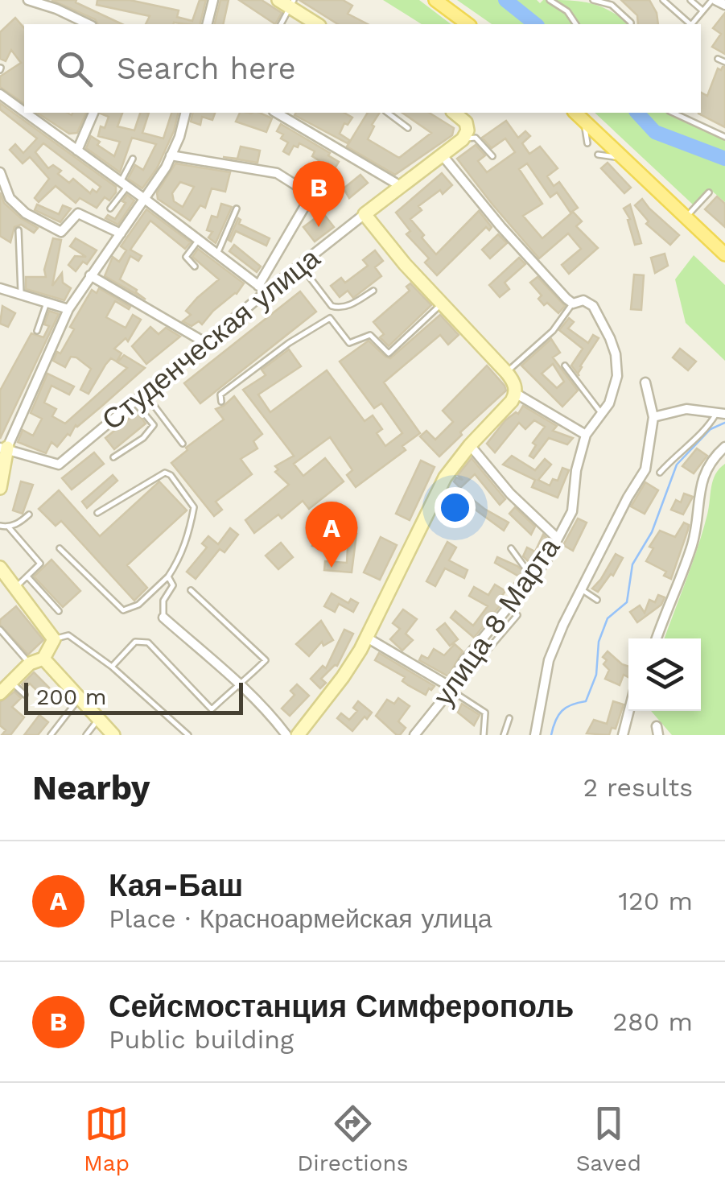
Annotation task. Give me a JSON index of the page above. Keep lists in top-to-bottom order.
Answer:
{
  "streets": {
    "main road": ["Студенческая улица"],
    "street": ["улица 8 Марта"]
  },
  "crossings": [
    ["Студенческая улица", "улица 8 Марта"]
  ],
  "scale_bar": "200 m",
  "page": {
    "search": "Search here",
    "pins": ["B", "A"],
    "scale": "200 m",
    "heading": ["Nearby", "2 results"],
    "list": [
      {
        "mark": "A",
        "name": "Кая-Баш",
        "note": "Place · Красноармейская улица",
        "value": "120 m"
      },
      {
        "mark": "B",
        "name": "Сейсмостанция Симферополь",
        "note": "Public building",
        "value": "280 m"
      }
    ],
    "nav": ["Map", "Directions", "Saved"]
  }
}
